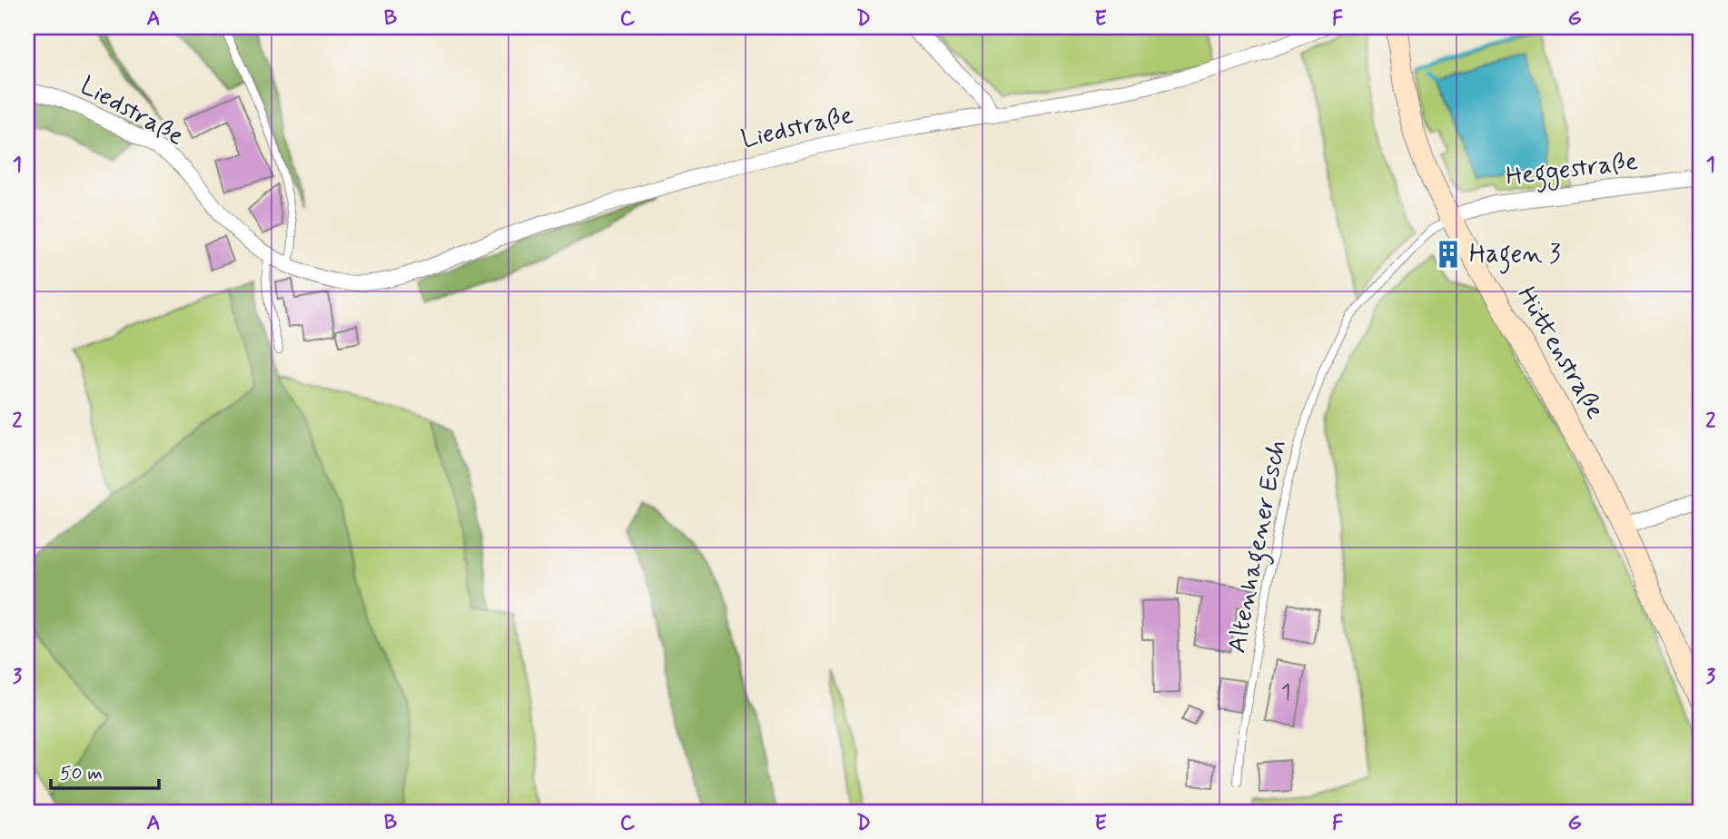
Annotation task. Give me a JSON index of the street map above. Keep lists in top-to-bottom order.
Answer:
{
  "streets": {
    "main road": ["Hüttenstraße"],
    "street": ["Liedstraße", "Heggestraße"],
    "lane": ["Altenhagener Esch"]
  },
  "crossings": [
    ["Heggestraße", "Hüttenstraße"],
    ["Heggestraße", "Altenhagener Esch"],
    ["Hüttenstraße", "Altenhagener Esch"]
  ],
  "places": {
    "building": ["Hagen 3"]
  },
  "house_numbers": ["1"],
  "scale_bar": "50 m",
  "grid": {
    "columns": [
      "A",
      "B",
      "C",
      "D",
      "E",
      "F",
      "G"
    ],
    "rows": ["1", "2", "3"]
  }
}
